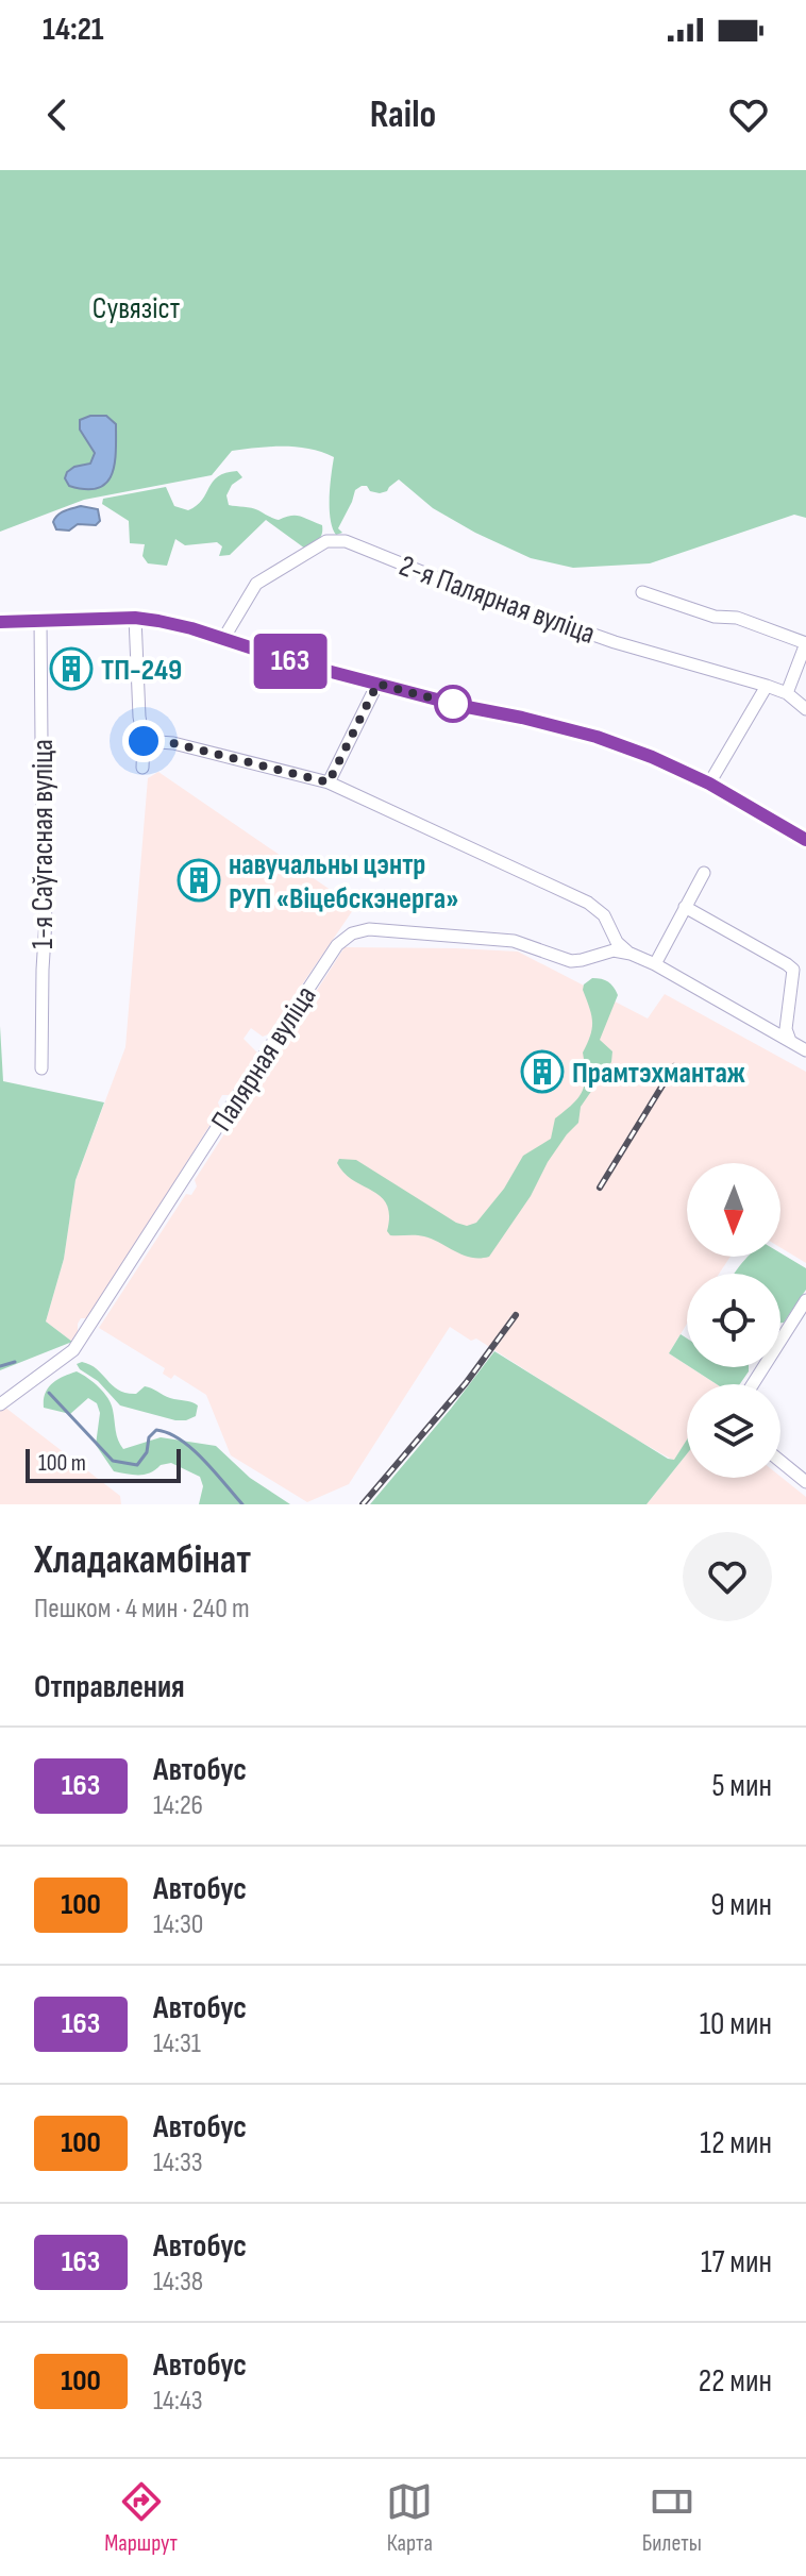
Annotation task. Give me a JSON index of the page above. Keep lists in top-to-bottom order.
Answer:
{
  "streets": {
    "street": ["2-я Палярная вуліца", "1-я Саўгасная вуліца", "Палярная вуліца"]
  },
  "parks": ["Сувязіст"],
  "places": {
    "building": ["ТП-249", "навучальны цэнтр РУП «Віцебскэнерга»", "Прамтэхмантаж"]
  },
  "lines": ["bus line 163"],
  "scale_bar": "100 m",
  "north": "bottom",
  "page": {
    "status": "14:21",
    "header": "Railo",
    "on_map": "163",
    "scale": "100 m",
    "heading": [
      ["Хладакамбінат", "Пешком · 4 мин · 240 m"],
      "Отправления"
    ],
    "list": [
      {
        "mark": "163",
        "name": "Автобус",
        "note": "14:26",
        "value": "5 мин"
      },
      {
        "mark": "100",
        "name": "Автобус",
        "note": "14:30",
        "value": "9 мин"
      },
      {
        "mark": "163",
        "name": "Автобус",
        "note": "14:31",
        "value": "10 мин"
      },
      {
        "mark": "100",
        "name": "Автобус",
        "note": "14:33",
        "value": "12 мин"
      },
      {
        "mark": "163",
        "name": "Автобус",
        "note": "14:38",
        "value": "17 мин"
      },
      {
        "mark": "100",
        "name": "Автобус",
        "note": "14:43",
        "value": "22 мин"
      }
    ],
    "tabs": ["Маршрут", "Карта", "Билеты"]
  }
}
